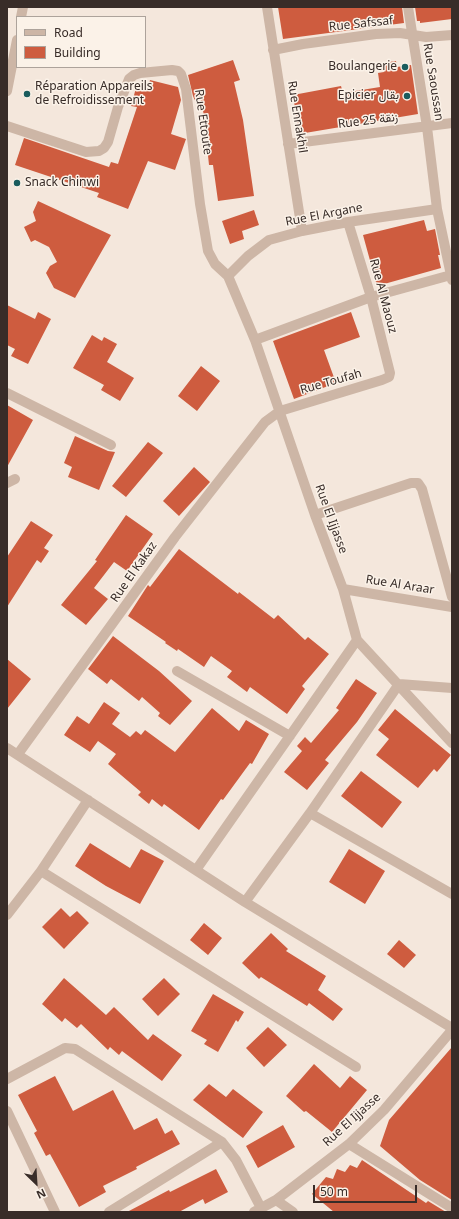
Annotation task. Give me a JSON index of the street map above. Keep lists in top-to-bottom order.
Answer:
{
  "streets": {
    "street": [
      "Rue Safssaf",
      "Rue Saoussan",
      "Rue Ennakhil",
      "Rue 25 زنقة",
      "Rue Ettoute",
      "Rue El Argane",
      "Rue Al Maouz",
      "Rue Toufah",
      "Rue El Ijjasse",
      "Rue El Kakaz",
      "Rue Al Araar"
    ]
  },
  "crossings": [
    ["Rue Safssaf", "Rue Saoussan"],
    ["Rue Safssaf", "Rue Ennakhil"],
    ["Rue Saoussan", "Rue 25 زنقة"],
    ["Rue Saoussan", "Rue El Argane"],
    ["Rue Ennakhil", "Rue 25 زنقة"],
    ["Rue Ennakhil", "Rue El Argane"],
    ["Rue Ettoute", "Rue El Argane"],
    ["Rue Ettoute", "Rue El Ijjasse"],
    ["Rue El Argane", "Rue Al Maouz"],
    ["Rue El Argane", "Rue El Ijjasse"],
    ["Rue Al Maouz", "Rue Toufah"],
    ["Rue Toufah", "Rue El Ijjasse"],
    ["Rue Toufah", "Rue El Kakaz"],
    ["Rue El Ijjasse", "Rue El Kakaz"],
    ["Rue El Ijjasse", "Rue Al Araar"]
  ],
  "places": [
    "Boulangerie",
    "Réparation Appareils de Refroidissement",
    "Epicier بقال",
    "Snack Chinwi"
  ],
  "legend": ["Road", "Building"],
  "scale_bar": "50 m",
  "north": "bottom right"
}
